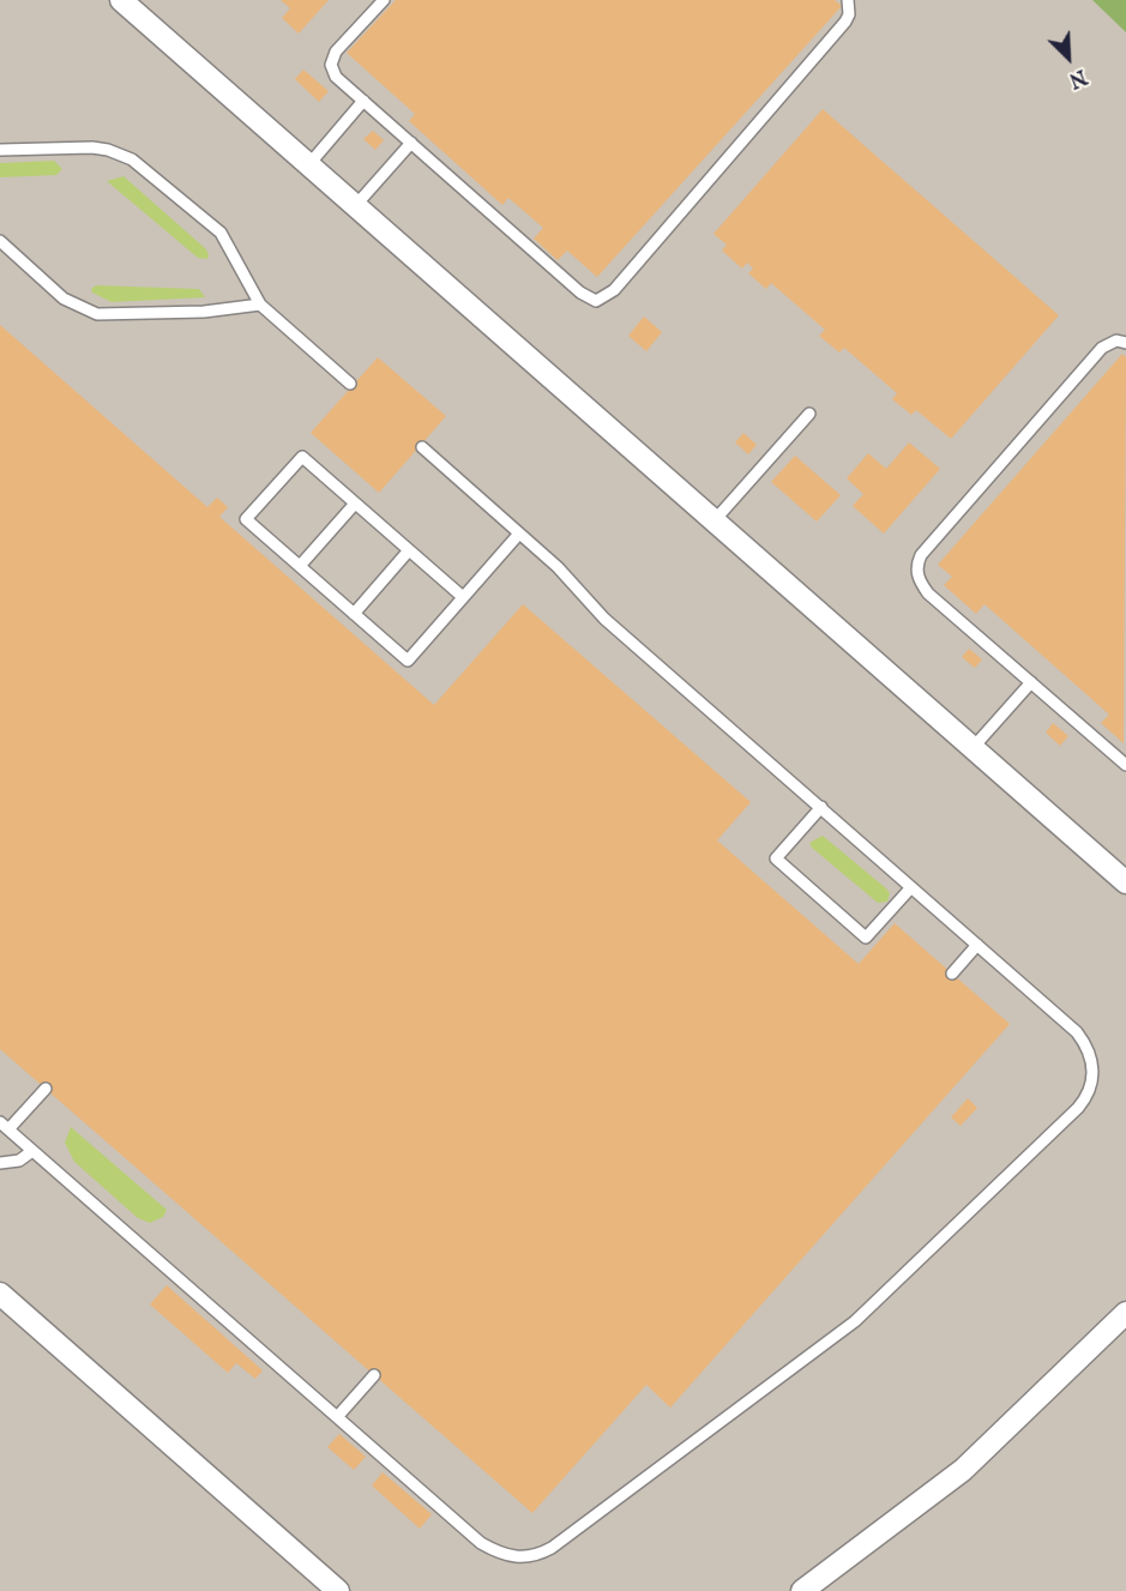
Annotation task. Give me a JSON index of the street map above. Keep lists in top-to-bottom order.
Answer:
{
  "north": "bottom right"
}
